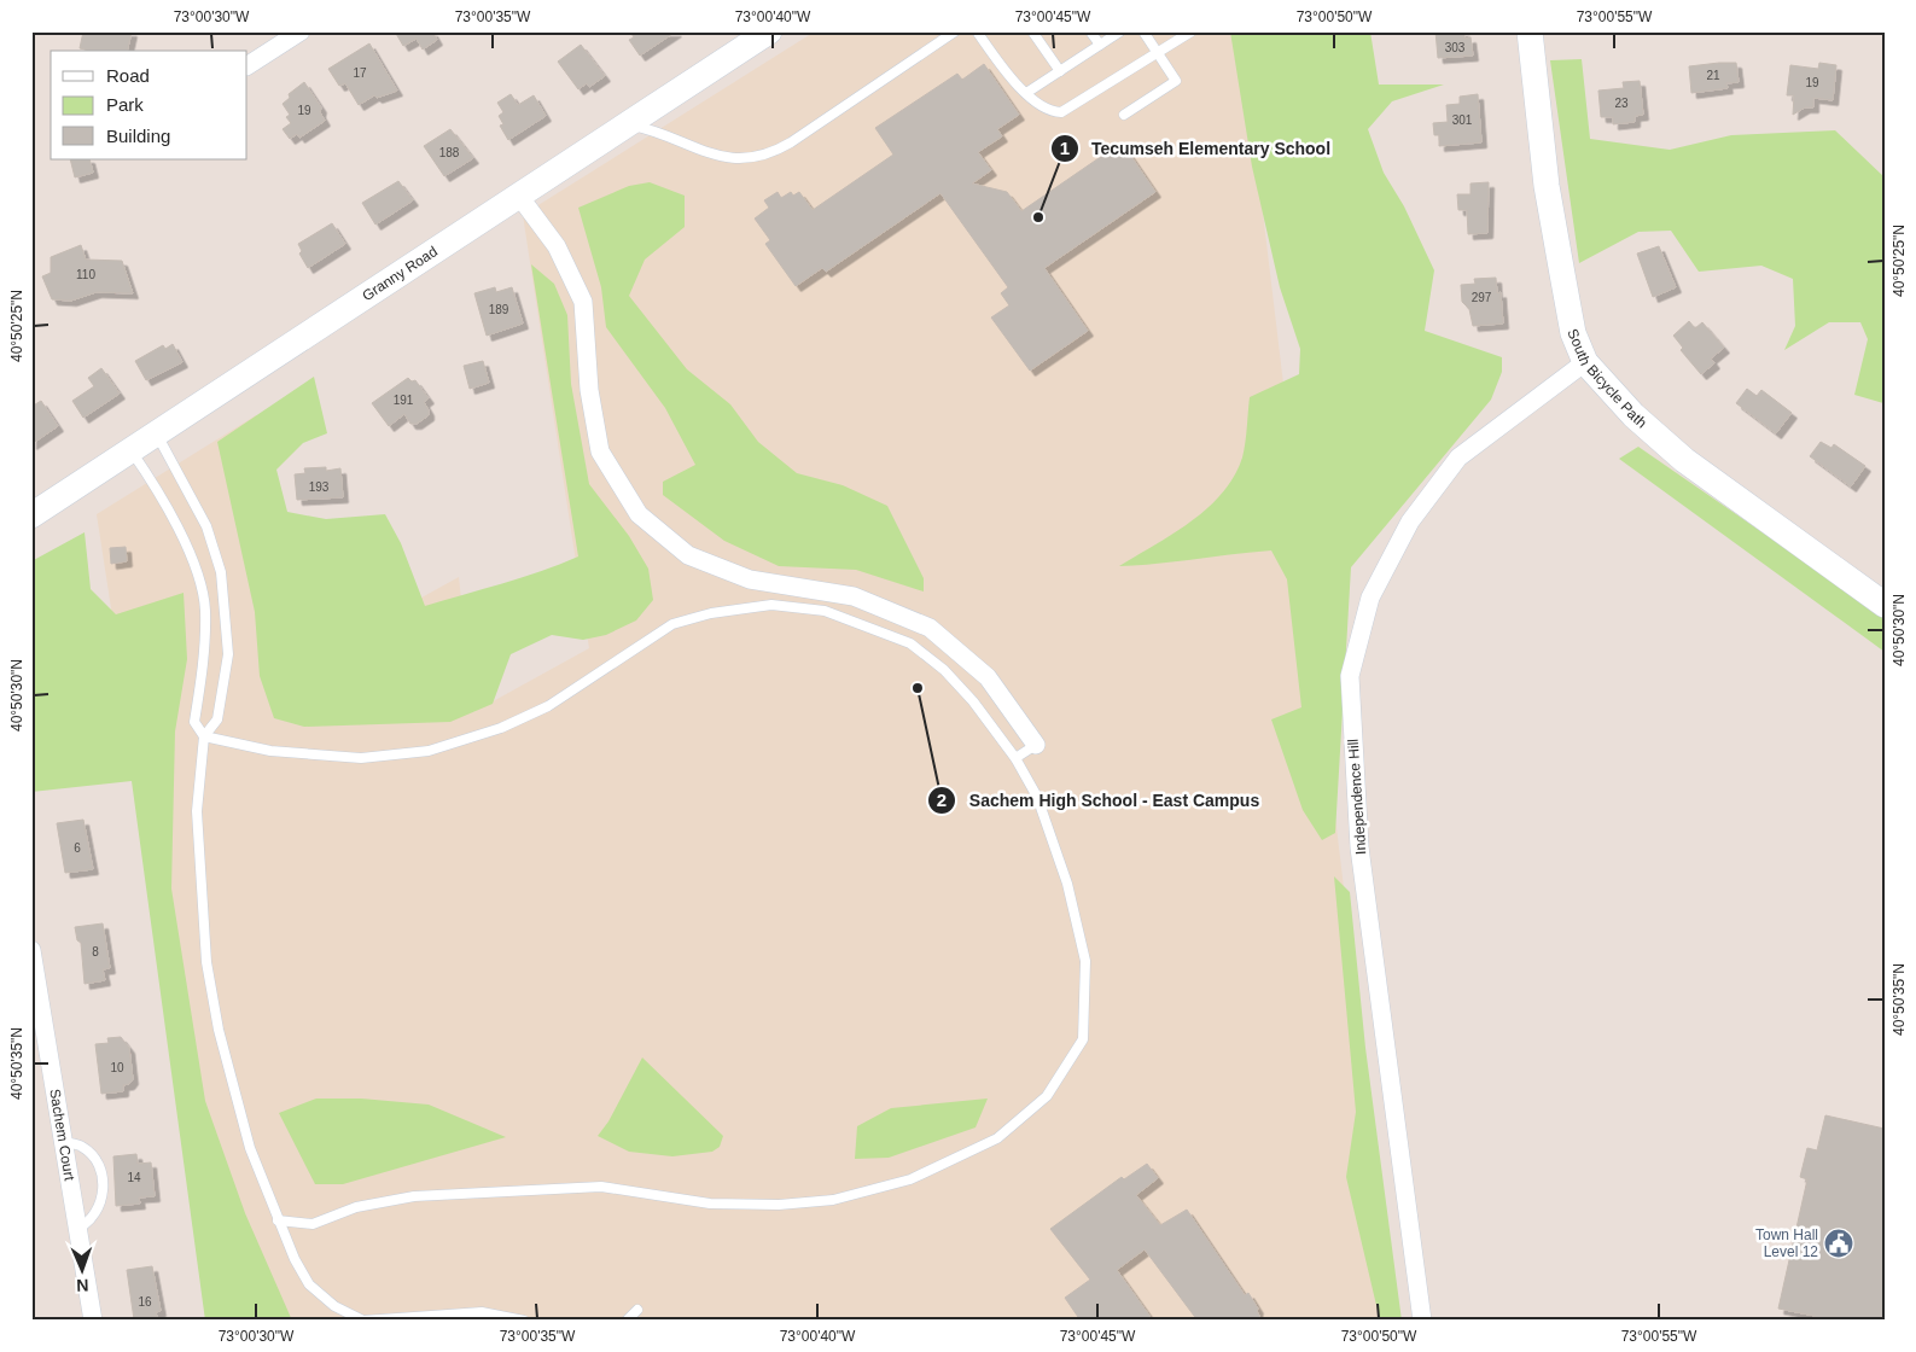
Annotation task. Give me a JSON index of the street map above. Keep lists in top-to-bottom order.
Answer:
{
  "streets": {
    "street": [
      "Granny Road",
      "South Bicycle Path",
      "Independence Hill",
      "Sachem Court"
    ]
  },
  "crossings": [
    ["South Bicycle Path", "Independence Hill"]
  ],
  "places": {
    "other": ["Tecumseh Elementary School", "Sachem High School - East Campus"],
    "public building": ["Town Hall Level 12"]
  },
  "house_numbers": [
    "303",
    "17",
    "21",
    "19",
    "23",
    "19",
    "301",
    "188",
    "110",
    "297",
    "189",
    "191",
    "193",
    "6",
    "8",
    "10",
    "14",
    "16"
  ],
  "legend": ["Road", "Park", "Building"],
  "north": "bottom",
  "coordinates": [
    "73°00'30\"W",
    "73°00'35\"W",
    "73°00'40\"W",
    "73°00'45\"W",
    "73°00'50\"W",
    "73°00'55\"W",
    "40°50'25\"N",
    "40°50'30\"N",
    "40°50'35\"N"
  ]
}
